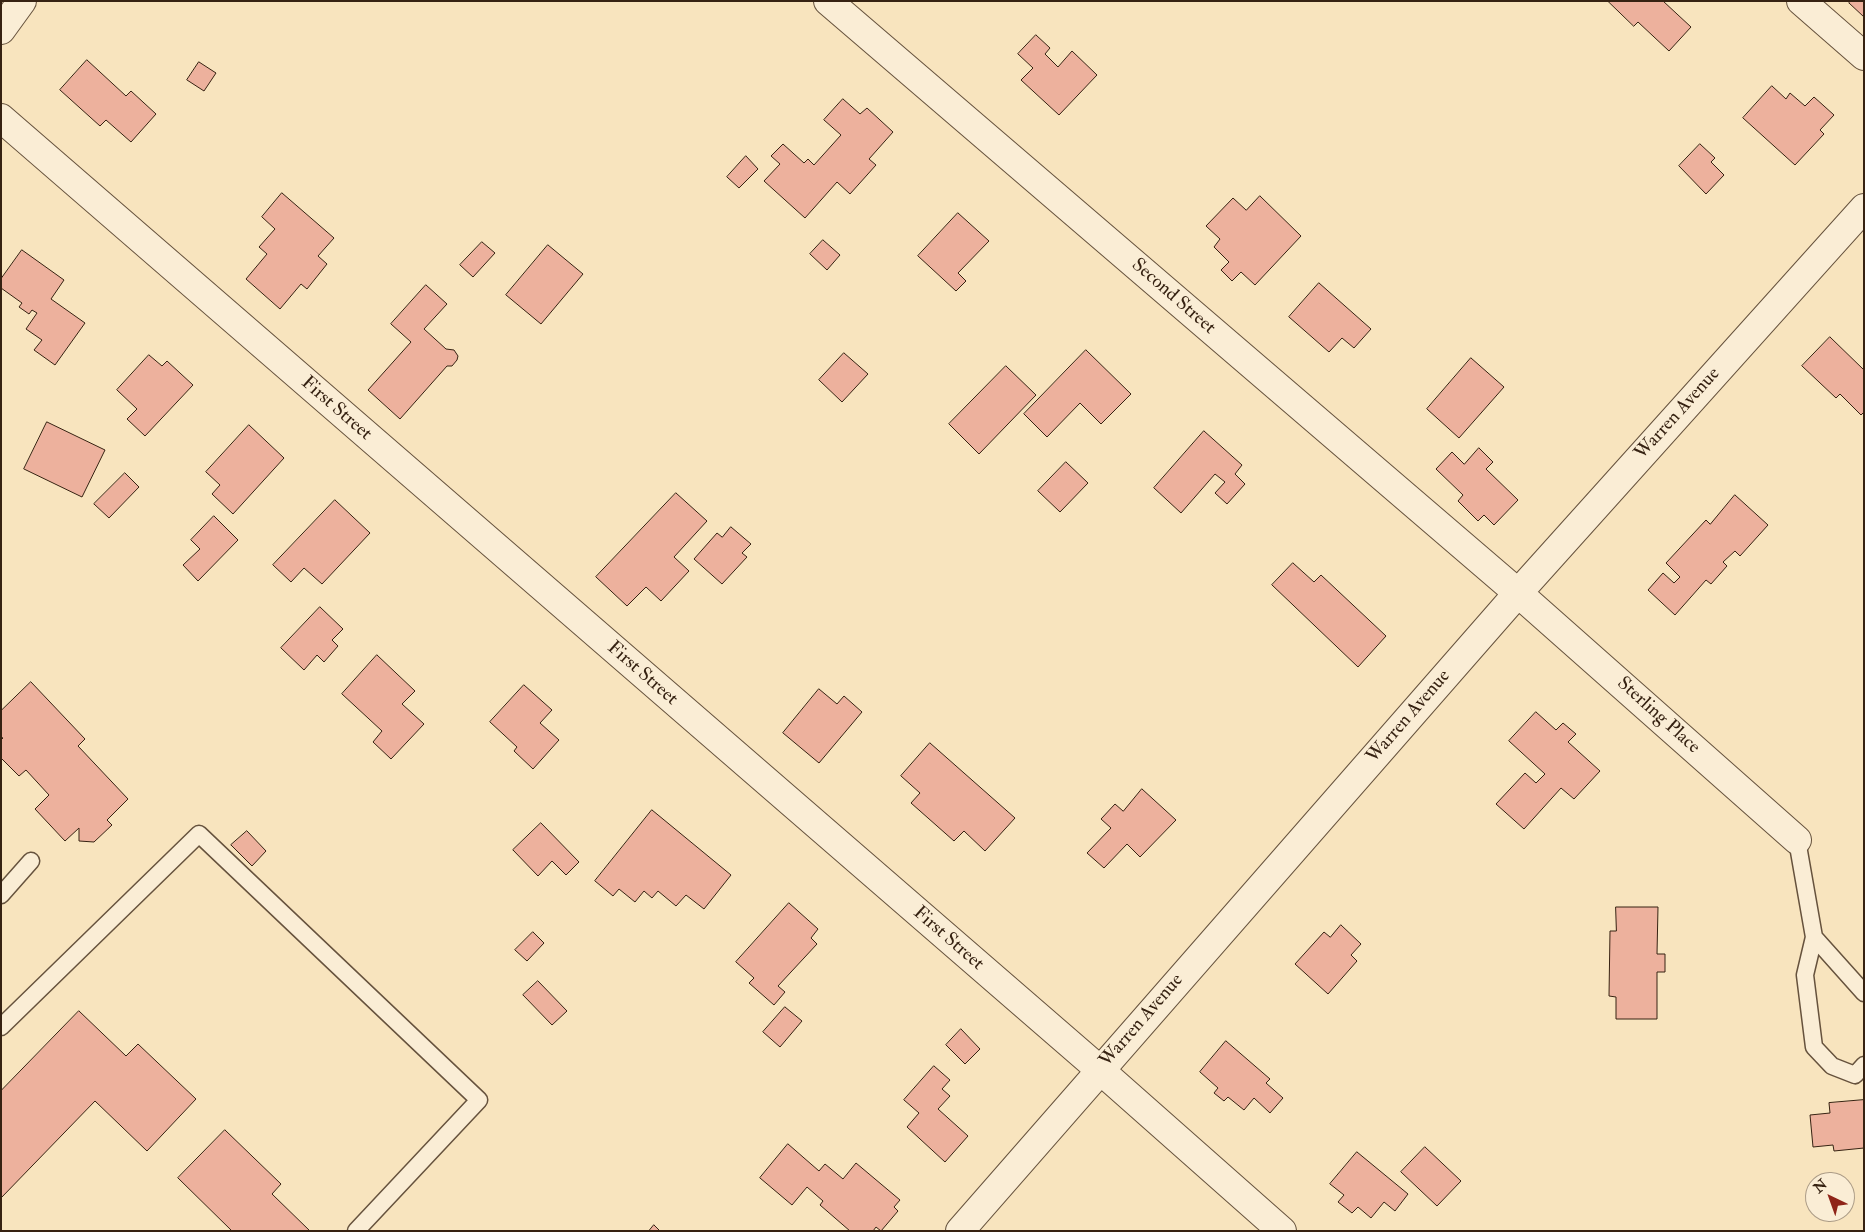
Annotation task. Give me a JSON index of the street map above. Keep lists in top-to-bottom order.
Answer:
{
  "streets": {
    "street": [
      "Second Street",
      "First Street",
      "Warren Avenue",
      "Sterling Place"
    ]
  },
  "crossings": [
    ["Second Street", "Warren Avenue"],
    ["Second Street", "Sterling Place"],
    ["First Street", "Warren Avenue"],
    ["Warren Avenue", "Sterling Place"]
  ],
  "north": "top left"
}
